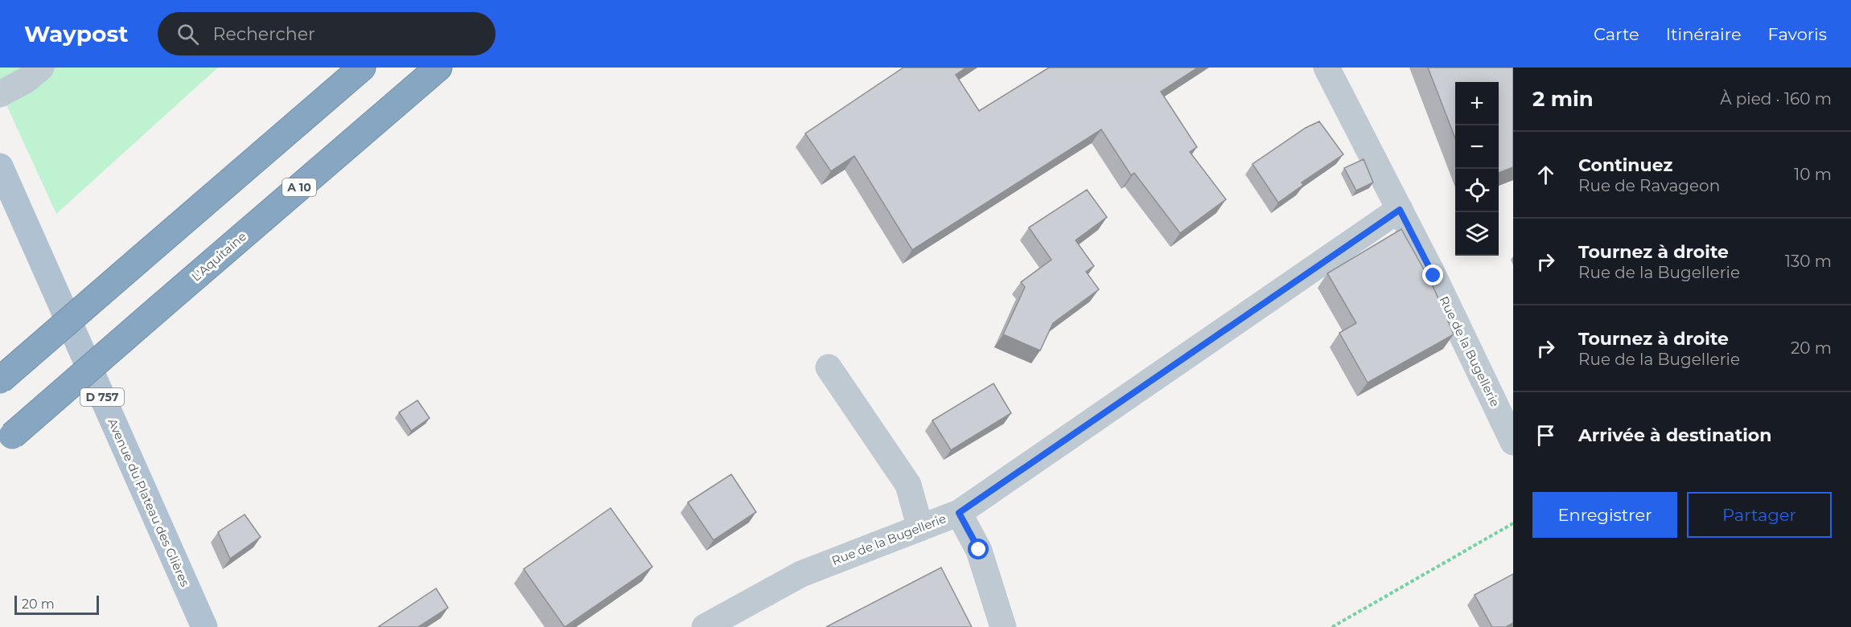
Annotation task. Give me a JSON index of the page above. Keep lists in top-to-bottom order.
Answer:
{
  "streets": {
    "highway": ["A 10", "L'Aquitaine"],
    "main road": ["D 757", "Avenue du Plateau des Glières"],
    "street": ["Rue de la Bugellerie"]
  },
  "scale_bar": "20 m",
  "page": {
    "header": "Waypost",
    "search": "Rechercher",
    "nav": ["Carte", "Itinéraire", "Favoris"],
    "heading": ["2 min", "À pied · 160 m"],
    "map_buttons": ["+", "−"],
    "list": [
      ["Continuez", "Rue de Ravageon", "10 m"],
      ["Tournez à droite", "Rue de la Bugellerie", "130 m"],
      ["Tournez à droite", "Rue de la Bugellerie", "20 m"],
      "Arrivée à destination"
    ],
    "buttons": ["Enregistrer", "Partager"],
    "scale": "20 m"
  }
}
